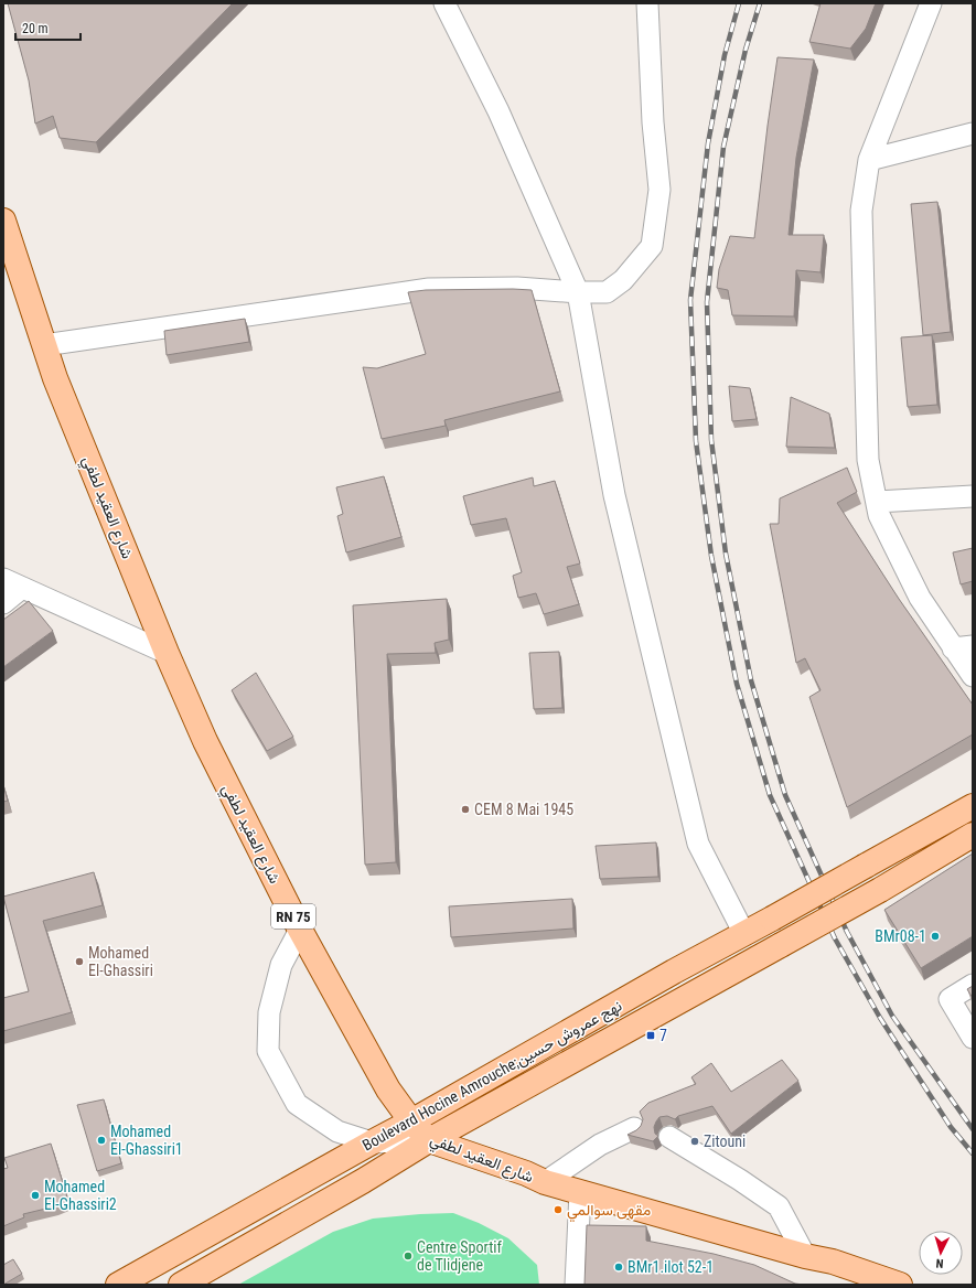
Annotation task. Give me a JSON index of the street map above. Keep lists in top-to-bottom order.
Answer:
{
  "streets": {
    "main road": ["شارع العقيد لطفي", "RN 75", "Boulevard Hocine Amrouche;نهج عمروش حسين"]
  },
  "crossings": [
    ["شارع العقيد لطفي", "Boulevard Hocine Amrouche;نهج عمروش حسين"]
  ],
  "places": {
    "other": [
      "CEM 8 Mai 1945",
      "BMr08-1",
      "Mohamed El-Ghassiri",
      "Mohamed El-Ghassiri1",
      "Zitouni",
      "Mohamed El-Ghassiri2",
      "مقهى سوالمي",
      "Centre Sportif de Tlidjene",
      "BMr1.ilot 52-1"
    ],
    "transit": ["7"]
  },
  "scale_bar": "20 m",
  "north": "bottom"
}
